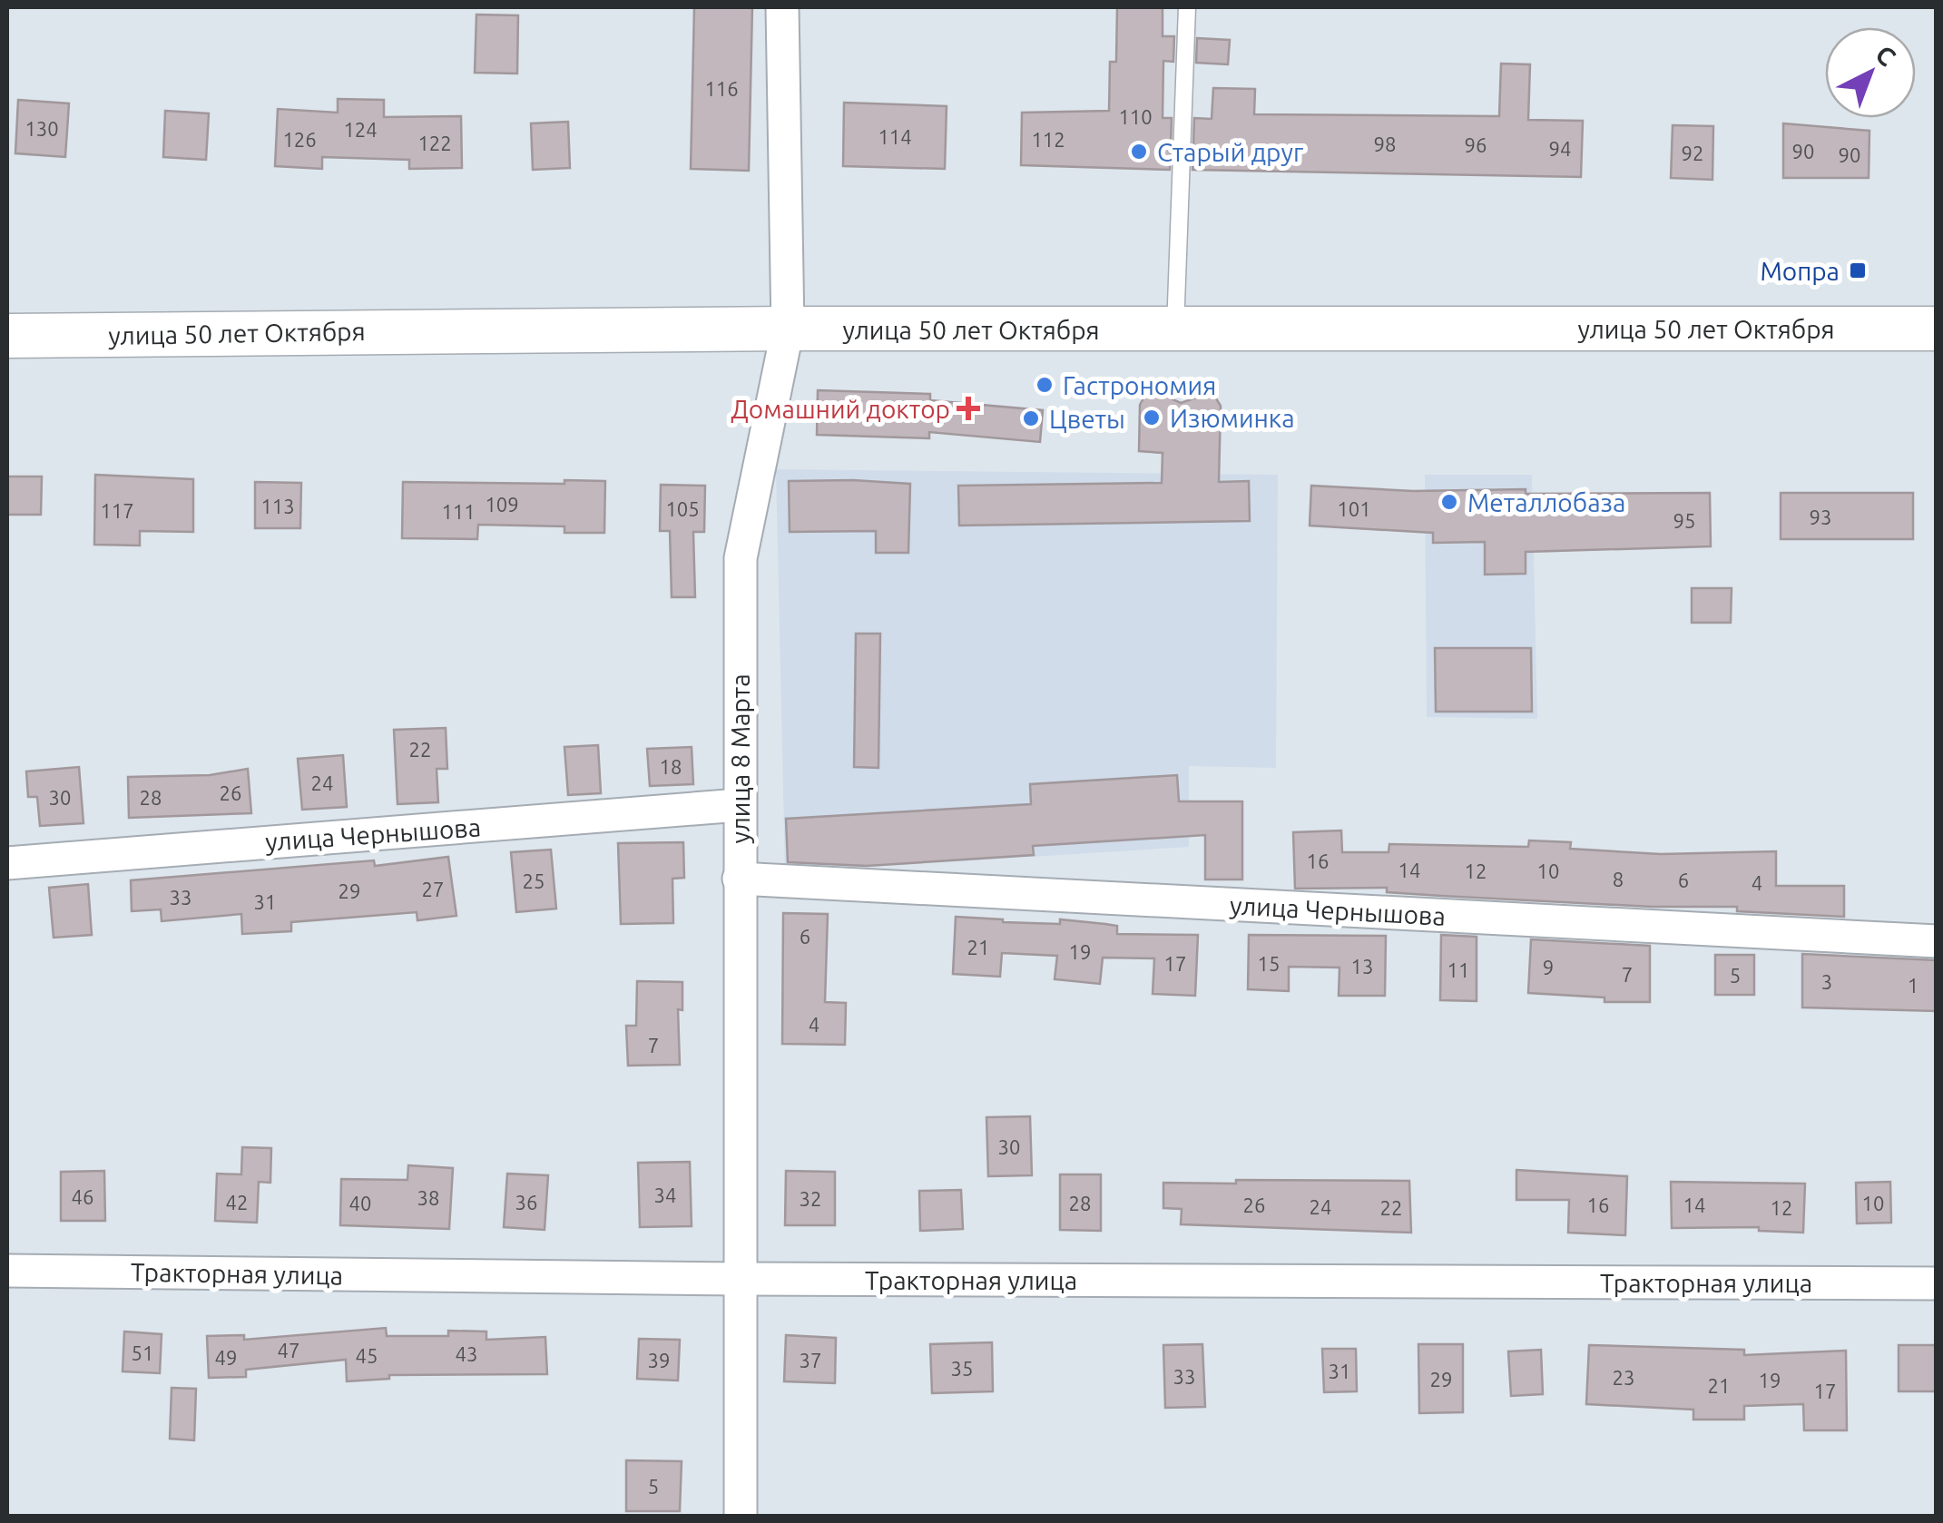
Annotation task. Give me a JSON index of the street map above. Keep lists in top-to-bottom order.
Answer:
{
  "streets": {
    "main road": ["улица 50 лет Октября"],
    "street": ["улица 8 Марта", "улица Чернышова", "Тракторная улица"]
  },
  "crossings": [
    ["улица 50 лет Октября", "улица 8 Марта"],
    ["улица 8 Марта", "улица Чернышова"],
    ["улица 8 Марта", "Тракторная улица"]
  ],
  "places": {
    "other": [
      "Старый друг",
      "Гастрономия",
      "Изюминка",
      "Цветы",
      "Металлобаза"
    ],
    "transit": ["Мопра"],
    "health": ["Домашний доктор"]
  },
  "house_numbers": [
    "116",
    "110",
    "130",
    "124",
    "114",
    "126",
    "112",
    "122",
    "98",
    "96",
    "94",
    "90",
    "92",
    "90",
    "109",
    "113",
    "105",
    "101",
    "117",
    "111",
    "93",
    "95",
    "22",
    "18",
    "24",
    "26",
    "30",
    "28",
    "16",
    "14",
    "12",
    "10",
    "8",
    "6",
    "25",
    "4",
    "27",
    "29",
    "33",
    "31",
    "6",
    "21",
    "19",
    "17",
    "15",
    "13",
    "9",
    "11",
    "7",
    "5",
    "3",
    "1",
    "4",
    "7",
    "30",
    "34",
    "46",
    "38",
    "32",
    "42",
    "36",
    "40",
    "28",
    "10",
    "26",
    "16",
    "14",
    "24",
    "22",
    "12",
    "47",
    "51",
    "43",
    "45",
    "49",
    "39",
    "37",
    "35",
    "31",
    "33",
    "23",
    "29",
    "19",
    "21",
    "17",
    "5"
  ],
  "north": "top right"
}
